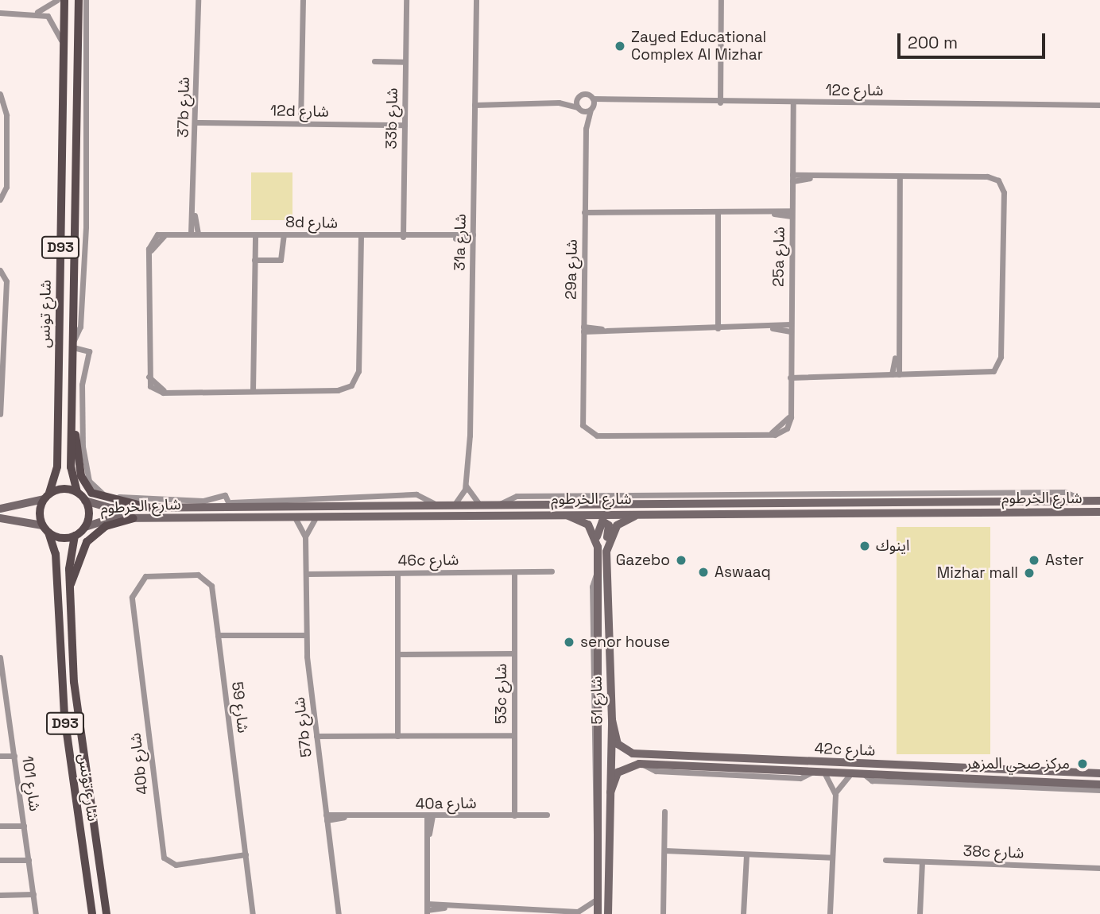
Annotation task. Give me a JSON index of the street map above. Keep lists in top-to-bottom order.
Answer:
{
  "streets": {
    "main road": [
      "D93",
      "شارع تونس",
      "شارع الخرطوم",
      "شارع 51",
      "42c شارع"
    ],
    "street": [
      "12c شارع",
      "37b شارع",
      "12d شارع",
      "33b شارع",
      "8d شارع",
      "31a شارع",
      "25a شارع",
      "29a شارع",
      "46c شارع",
      "53c شارع",
      "شارع 59",
      "57b شارع",
      "40b شارع",
      "شارع 101",
      "40a شارع",
      "38c شارع"
    ]
  },
  "crossings": [
    ["12c شارع", "25a شارع"],
    ["12c شارع", "29a شارع"],
    ["37b شارع", "12d شارع"],
    ["37b شارع", "8d شارع"],
    ["12d شارع", "33b شارع"],
    ["33b شارع", "8d شارع"],
    ["8d شارع", "31a شارع"],
    ["31a شارع", "شارع الخرطوم"],
    ["25a شارع", "29a شارع"],
    ["شارع تونس", "شارع الخرطوم"],
    ["شارع الخرطوم", "شارع 51"],
    ["شارع الخرطوم", "57b شارع"],
    ["46c شارع", "53c شارع"],
    ["46c شارع", "57b شارع"],
    ["53c شارع", "40a شارع"],
    ["شارع 51", "42c شارع"],
    ["شارع 59", "40b شارع"],
    ["57b شارع", "40a شارع"]
  ],
  "places": [
    "Zayed Educational Complex Al Mizhar",
    "اينوك",
    "Gazebo",
    "Aster",
    "Aswaaq",
    "Mizhar mall",
    "senor house",
    "مركز صحي المزهر"
  ],
  "scale_bar": "200 m"
}
